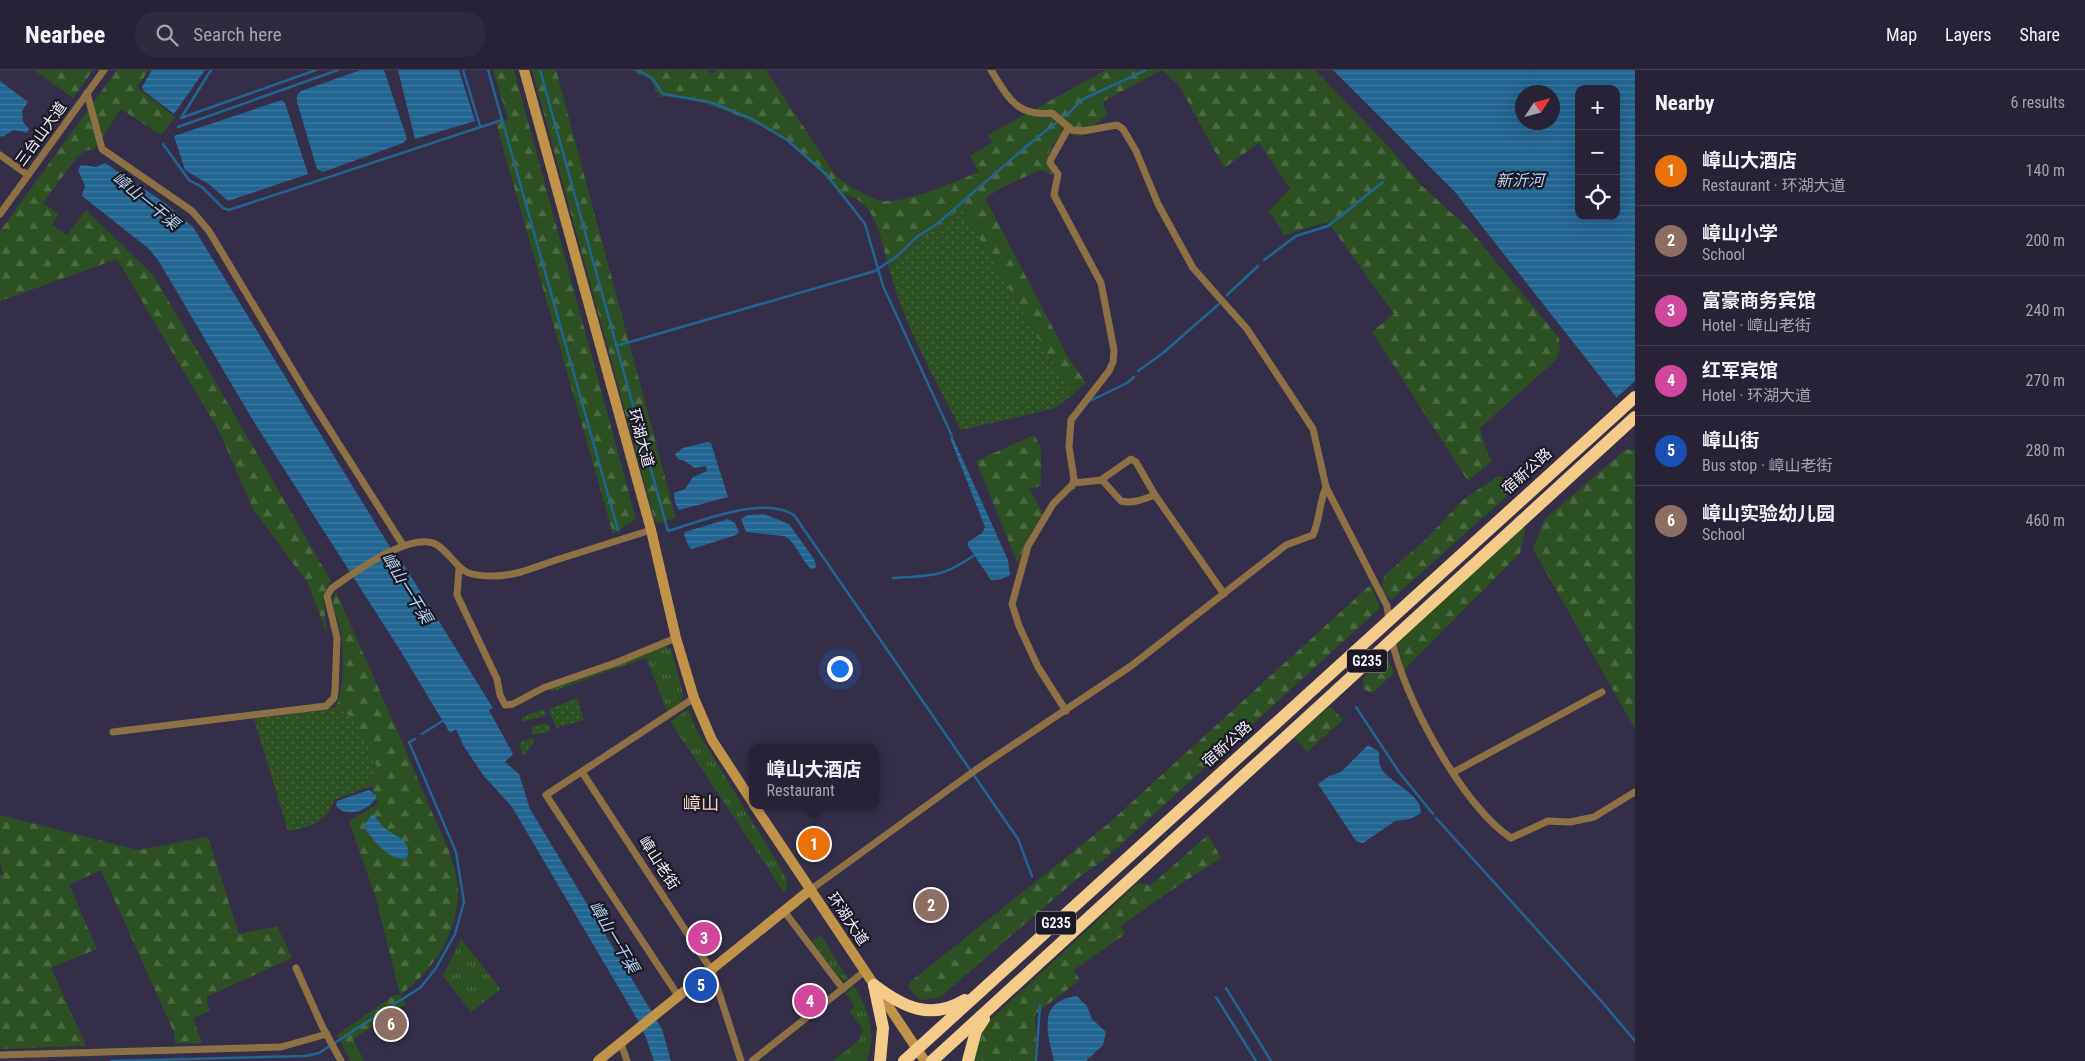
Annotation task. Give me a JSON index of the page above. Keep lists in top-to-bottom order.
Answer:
{
  "streets": {
    "highway": ["宿新公路", "G235"],
    "main road": ["环湖大道"],
    "street": ["三台山大道", "嶂山老街"]
  },
  "crossings": [
    ["环湖大道", "G235"],
    ["宿新公路", "G235"]
  ],
  "districts": ["嶂山"],
  "water": ["新沂河", "嶂山一干渠"],
  "north": "top right",
  "page": {
    "header": "Nearbee",
    "search": "Search here",
    "nav": ["Map", "Layers", "Share"],
    "heading": ["Nearby", "6 results"],
    "map_buttons": ["+", "−"],
    "list": [
      {
        "mark": "1",
        "name": "嶂山大酒店",
        "note": "Restaurant · 环湖大道",
        "value": "140 m"
      },
      {
        "mark": "2",
        "name": "嶂山小学",
        "note": "School",
        "value": "200 m"
      },
      {
        "mark": "3",
        "name": "富豪商务宾馆",
        "note": "Hotel · 嶂山老街",
        "value": "240 m"
      },
      {
        "mark": "4",
        "name": "红军宾馆",
        "note": "Hotel · 环湖大道",
        "value": "270 m"
      },
      {
        "mark": "5",
        "name": "嶂山街",
        "note": "Bus stop · 嶂山老街",
        "value": "280 m"
      },
      {
        "mark": "6",
        "name": "嶂山实验幼儿园",
        "note": "School",
        "value": "460 m"
      }
    ],
    "popup": ["嶂山大酒店", "Restaurant"],
    "pins": [
      "1",
      "2",
      "3",
      "5",
      "4",
      "6"
    ]
  }
}
